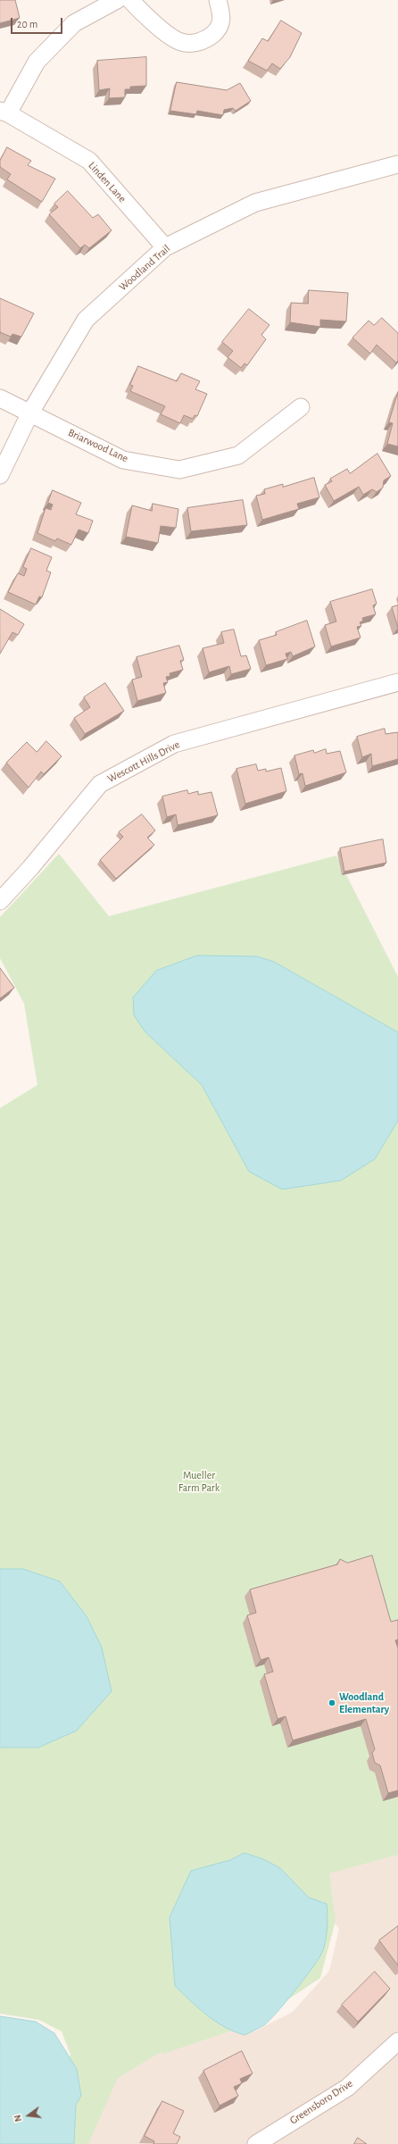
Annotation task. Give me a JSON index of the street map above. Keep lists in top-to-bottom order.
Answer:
{
  "streets": {
    "street": [
      "Linden Lane",
      "Woodland Trail",
      "Briarwood Lane",
      "Wescott Hills Drive",
      "Greensboro Drive"
    ]
  },
  "crossings": [
    ["Linden Lane", "Woodland Trail"],
    ["Woodland Trail", "Briarwood Lane"]
  ],
  "parks": ["Mueller Farm Park"],
  "places": ["Woodland Elementary"],
  "scale_bar": "20 m",
  "north": "left"
}
